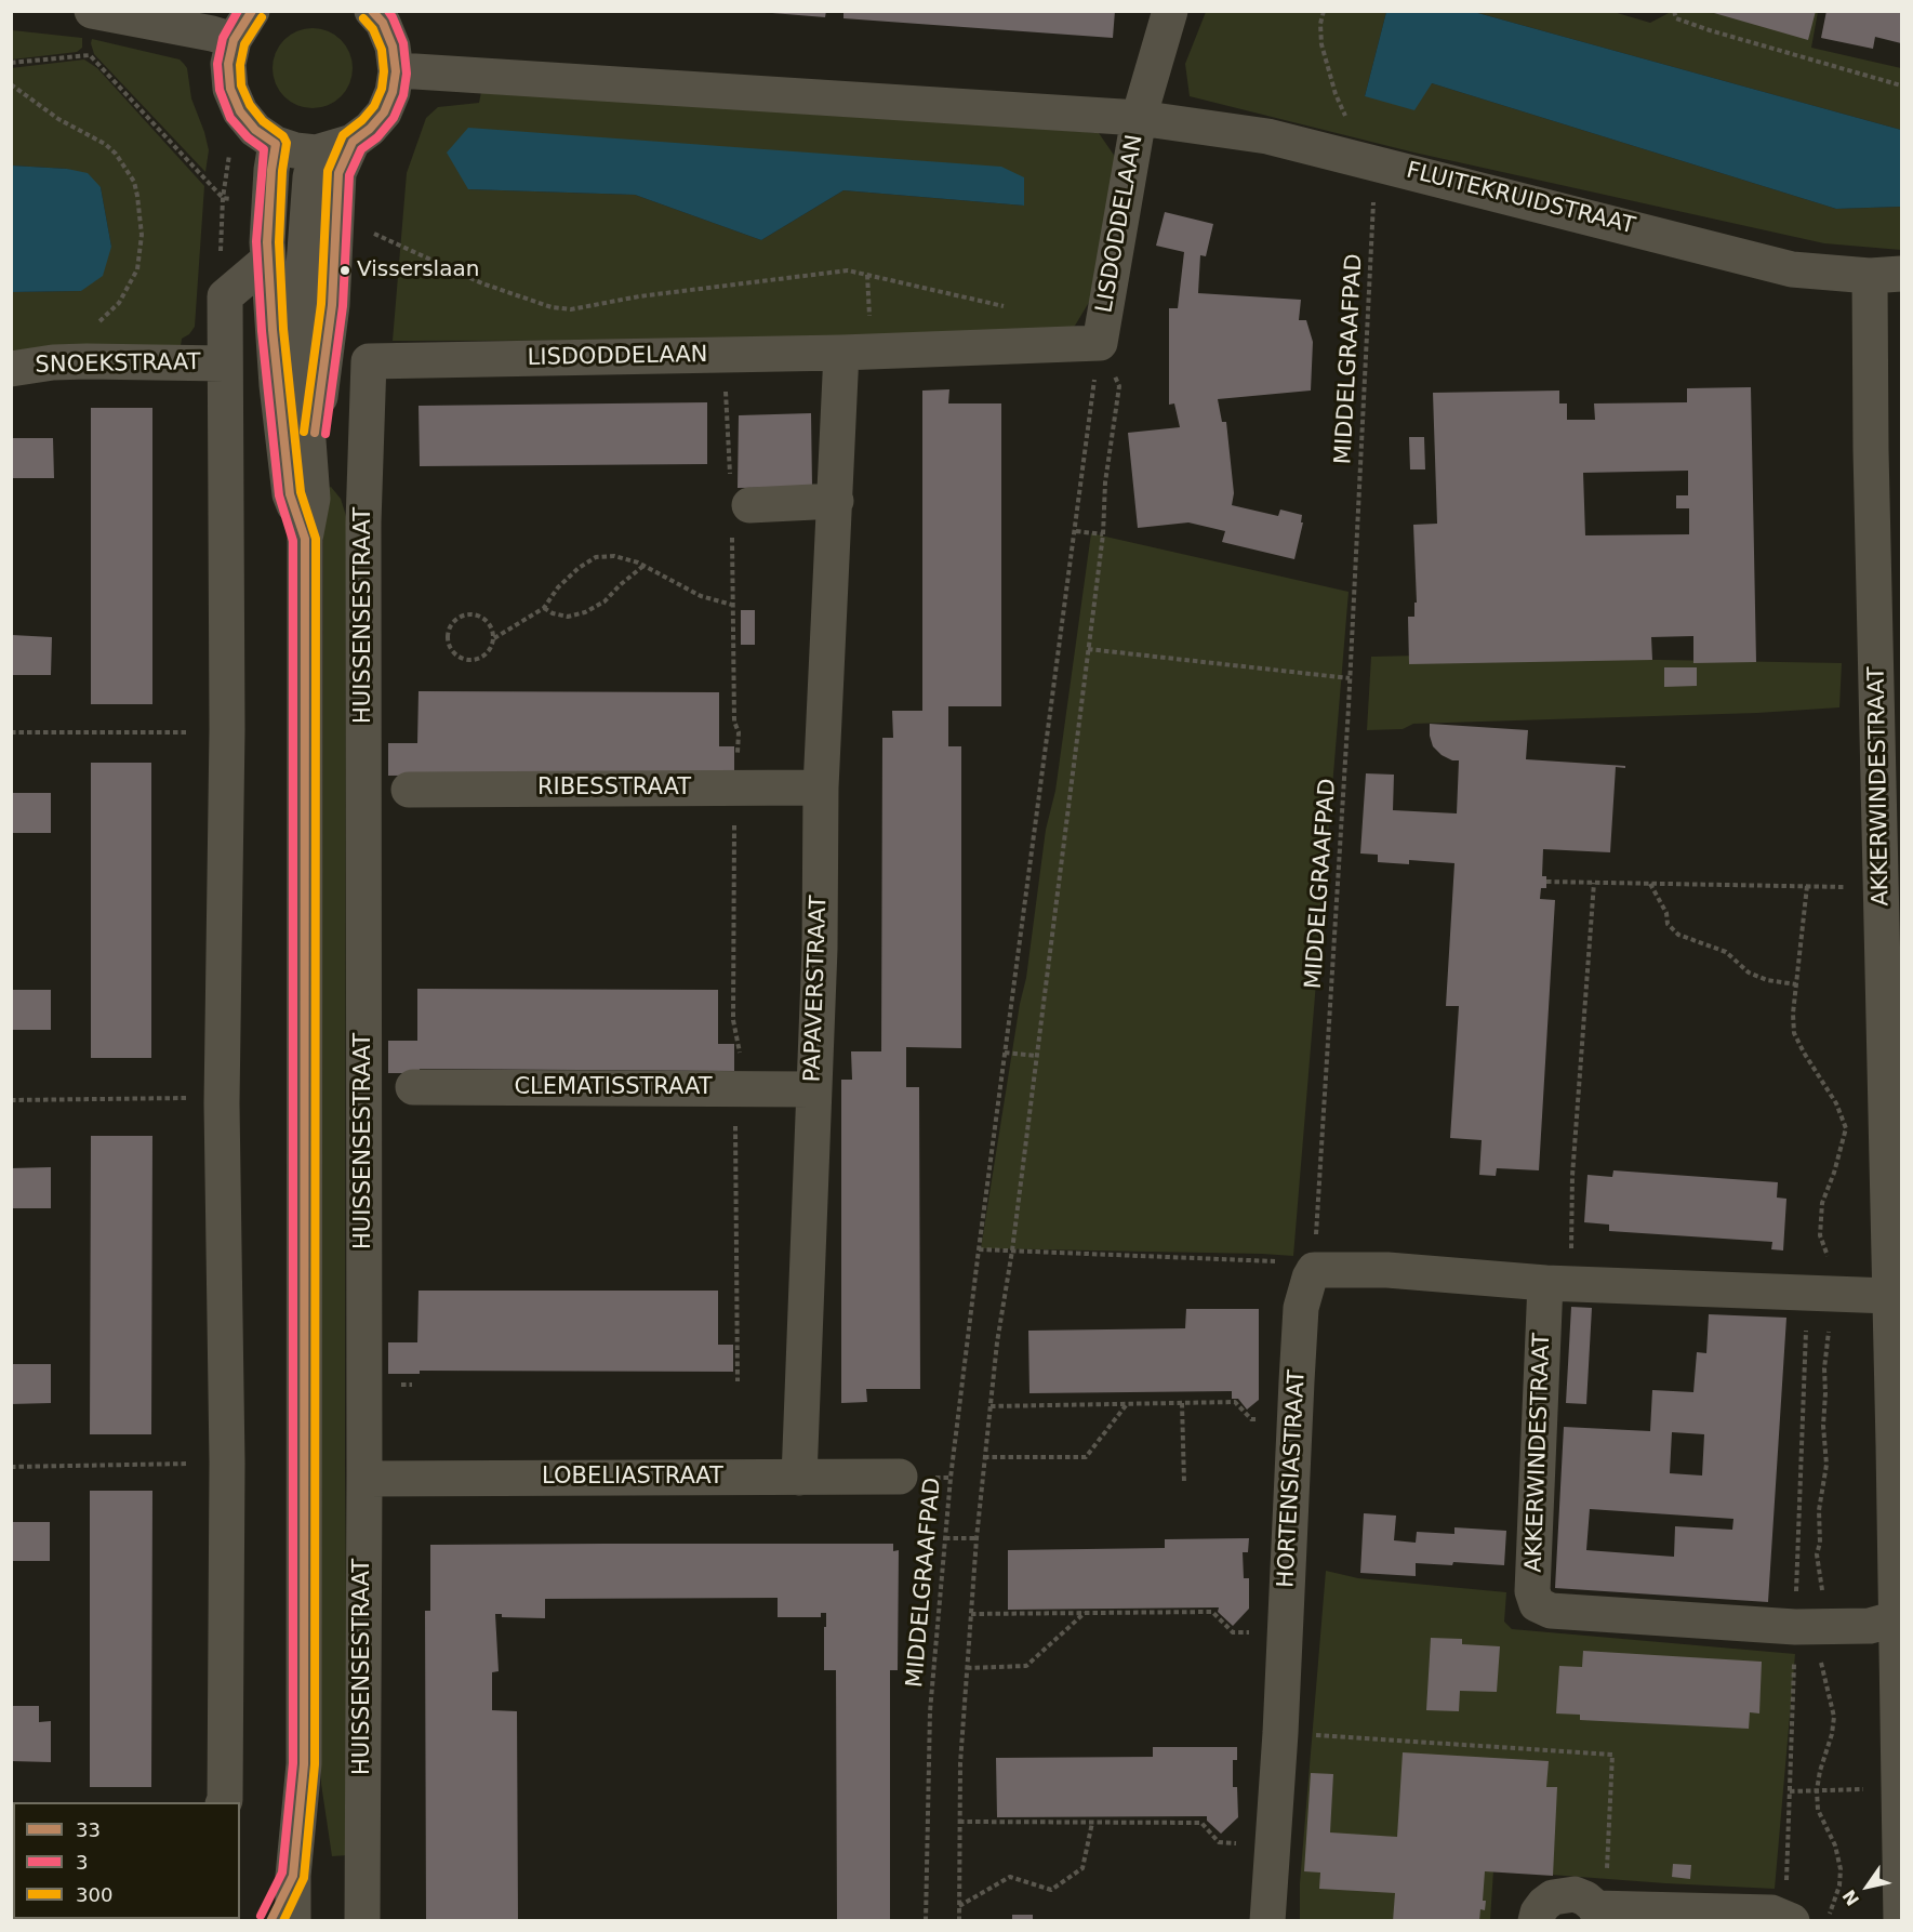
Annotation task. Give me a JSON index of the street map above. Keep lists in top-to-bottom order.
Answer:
{
  "streets": {
    "street": [
      "FLUITEKRUIDSTRAAT",
      "LISDODDELAAN",
      "SNOEKSTRAAT",
      "HUISSENSESTRAAT",
      "AKKERWINDESTRAAT",
      "RIBESSTRAAT",
      "PAPAVERSTRAAT",
      "CLEMATISSTRAAT",
      "LOBELIASTRAAT",
      "HORTENSIASTRAAT"
    ],
    "path": ["MIDDELGRAAFPAD"]
  },
  "crossings": [
    ["FLUITEKRUIDSTRAAT", "LISDODDELAAN"],
    ["FLUITEKRUIDSTRAAT", "MIDDELGRAAFPAD"],
    ["FLUITEKRUIDSTRAAT", "AKKERWINDESTRAAT"],
    ["LISDODDELAAN", "MIDDELGRAAFPAD"],
    ["LISDODDELAAN", "HUISSENSESTRAAT"],
    ["LISDODDELAAN", "PAPAVERSTRAAT"],
    ["MIDDELGRAAFPAD", "HORTENSIASTRAAT"],
    ["HUISSENSESTRAAT", "LOBELIASTRAAT"],
    ["RIBESSTRAAT", "PAPAVERSTRAAT"],
    ["PAPAVERSTRAAT", "CLEMATISSTRAAT"],
    ["PAPAVERSTRAAT", "LOBELIASTRAAT"]
  ],
  "places": ["Visserslaan"],
  "lines": ["transit line 33", "transit line 3", "transit line 300"],
  "legend": ["33", "3", "300"],
  "north": "bottom left"
}
